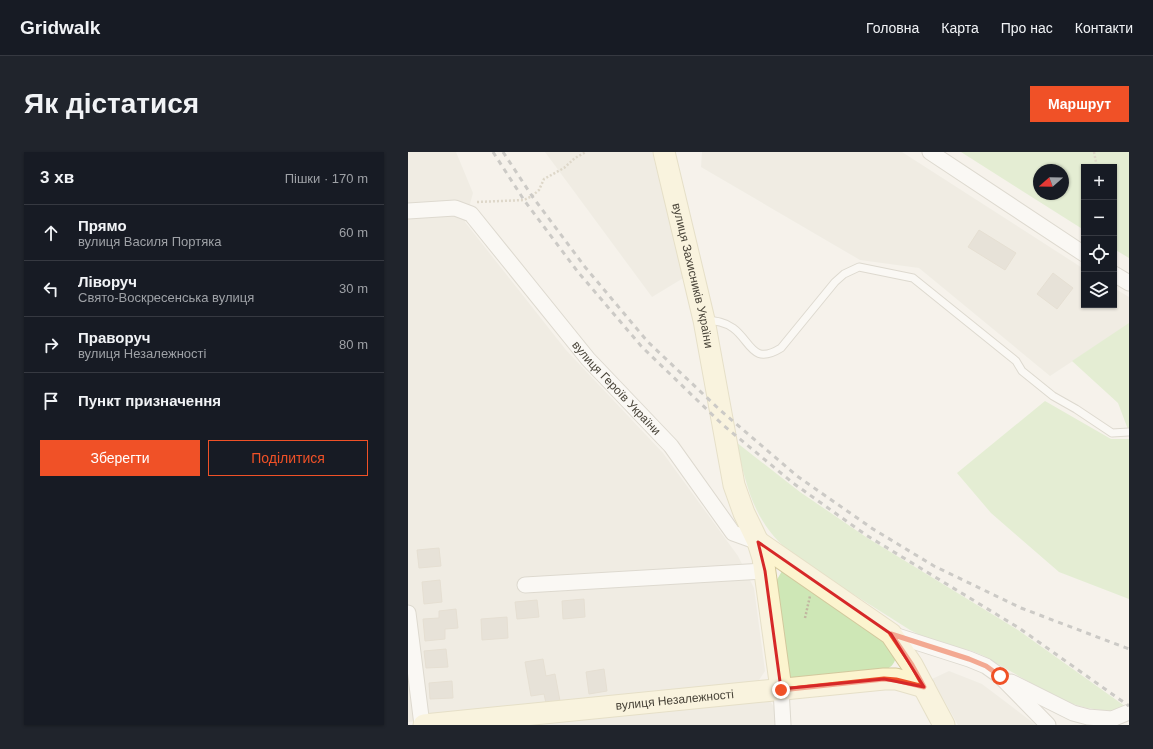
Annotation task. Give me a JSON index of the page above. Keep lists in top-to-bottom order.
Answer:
{
  "streets": {
    "street": ["вулиця Захисників України", "вулиця Героїв України", "вулиця Незалежності"]
  },
  "crossings": [
    ["вулиця Захисників України", "вулиця Героїв України"]
  ],
  "north": "left",
  "page": {
    "header": "Gridwalk",
    "nav": [
      "Головна",
      "Карта",
      "Про нас",
      "Контакти"
    ],
    "buttons": [
      "Маршрут",
      ["Зберегти", "Поділитися"]
    ],
    "title": "Як дістатися",
    "heading": ["3 хв", "Пішки · 170 m"],
    "map_buttons": ["+", "−"],
    "list": [
      ["Прямо", "вулиця Василя Портяка", "60 m"],
      ["Ліворуч", "Свято-Воскресенська вулиця", "30 m"],
      ["Праворуч", "вулиця Незалежності", "80 m"],
      "Пункт призначення"
    ]
  }
}
